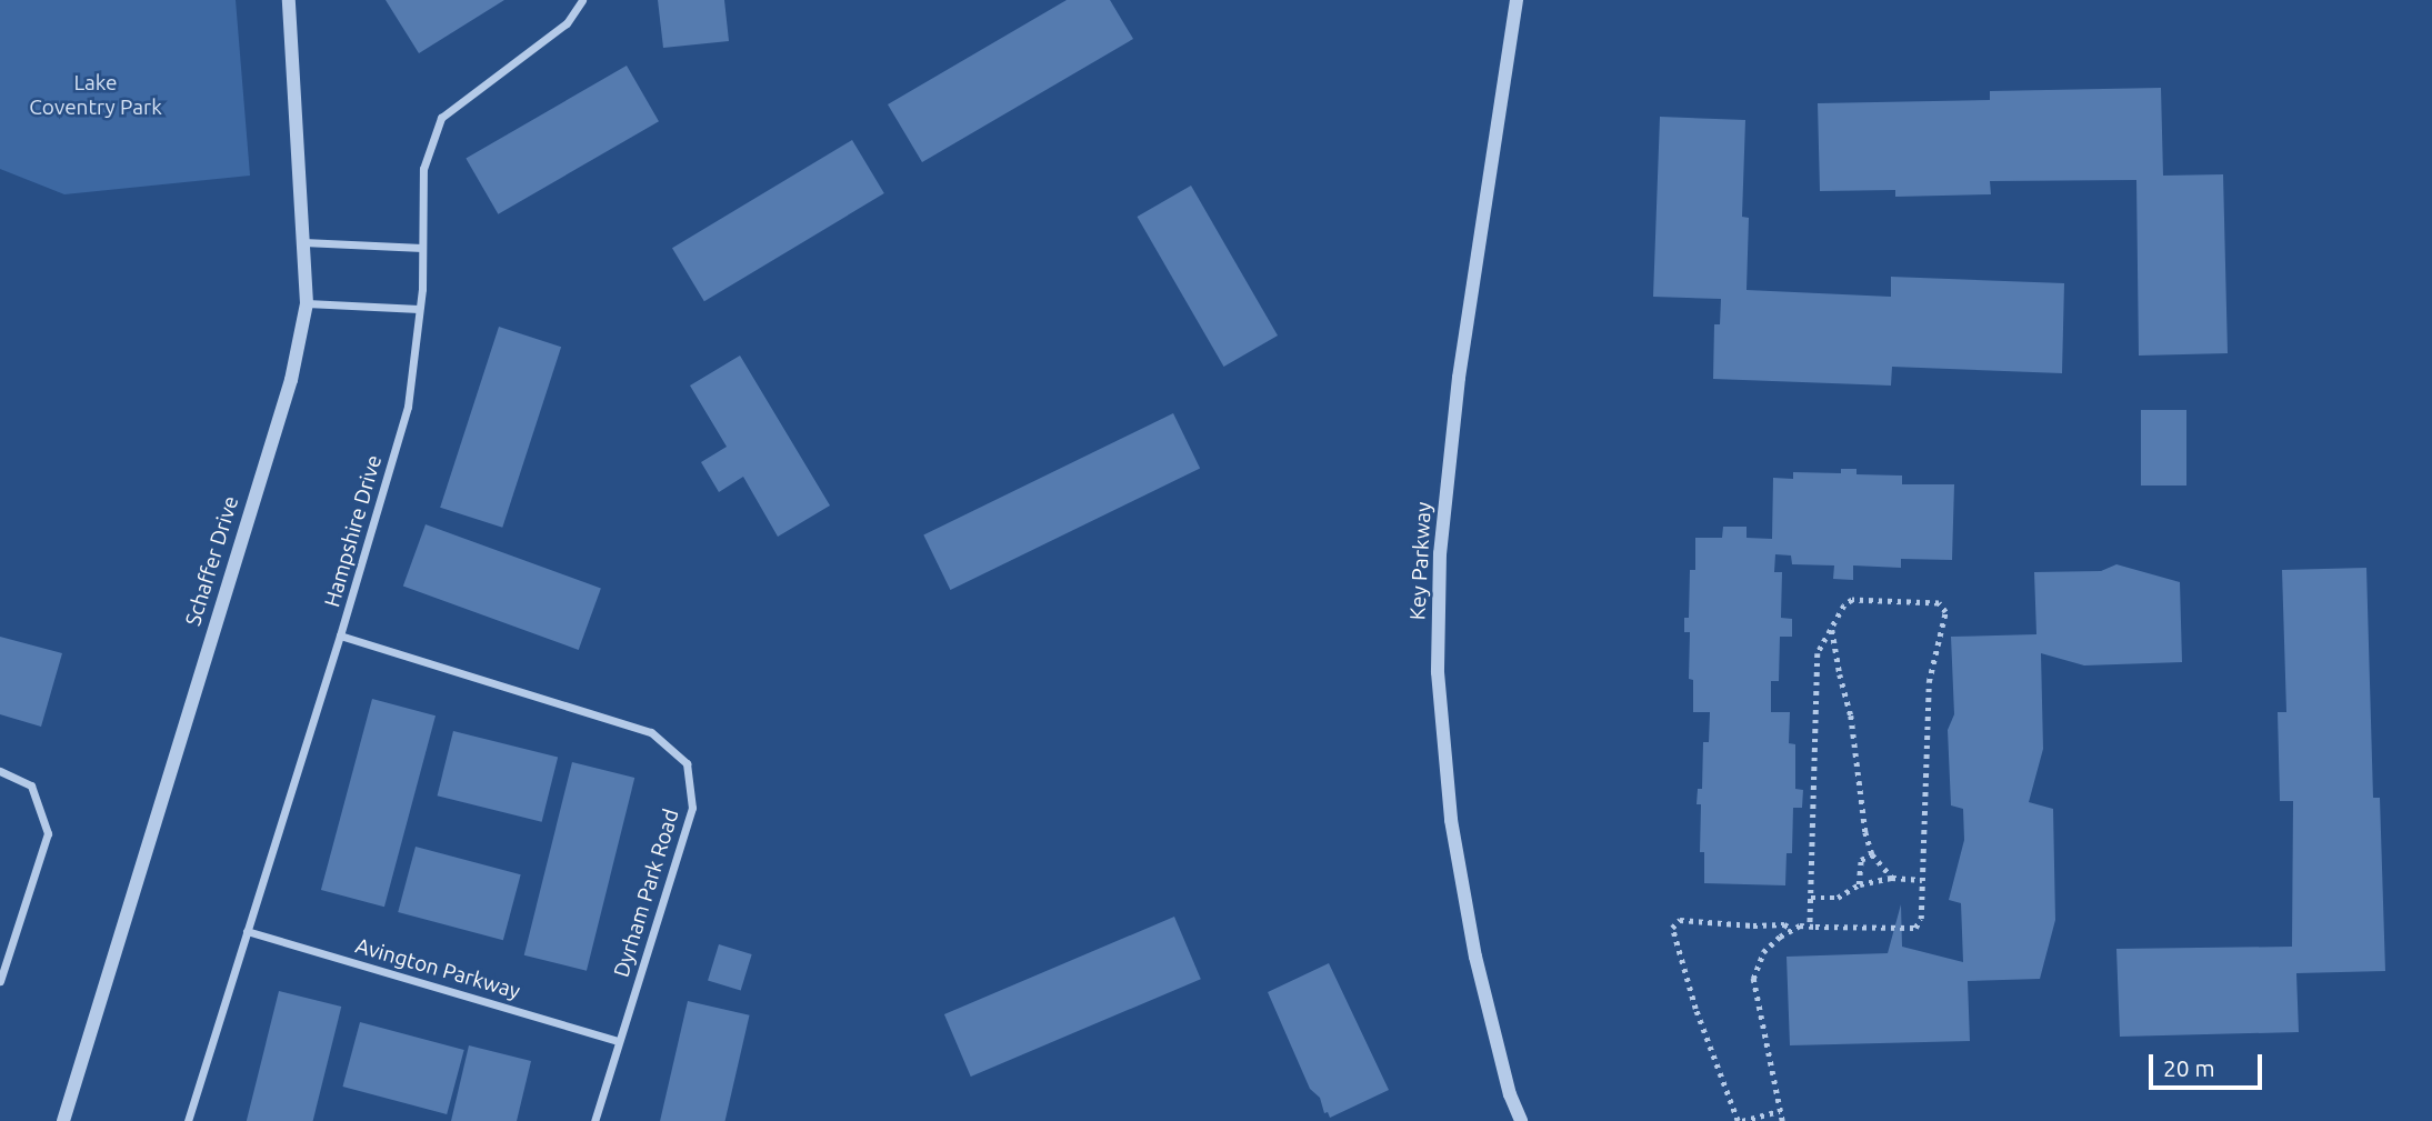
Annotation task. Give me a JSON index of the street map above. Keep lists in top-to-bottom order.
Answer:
{
  "streets": {
    "street": [
      "Hampshire Drive",
      "Schaffer Drive",
      "Key Parkway",
      "Dyrham Park Road",
      "Avington Parkway"
    ]
  },
  "crossings": [
    ["Hampshire Drive", "Dyrham Park Road"],
    ["Hampshire Drive", "Avington Parkway"],
    ["Dyrham Park Road", "Avington Parkway"]
  ],
  "parks": ["Lake Coventry Park"],
  "scale_bar": "20 m"
}
